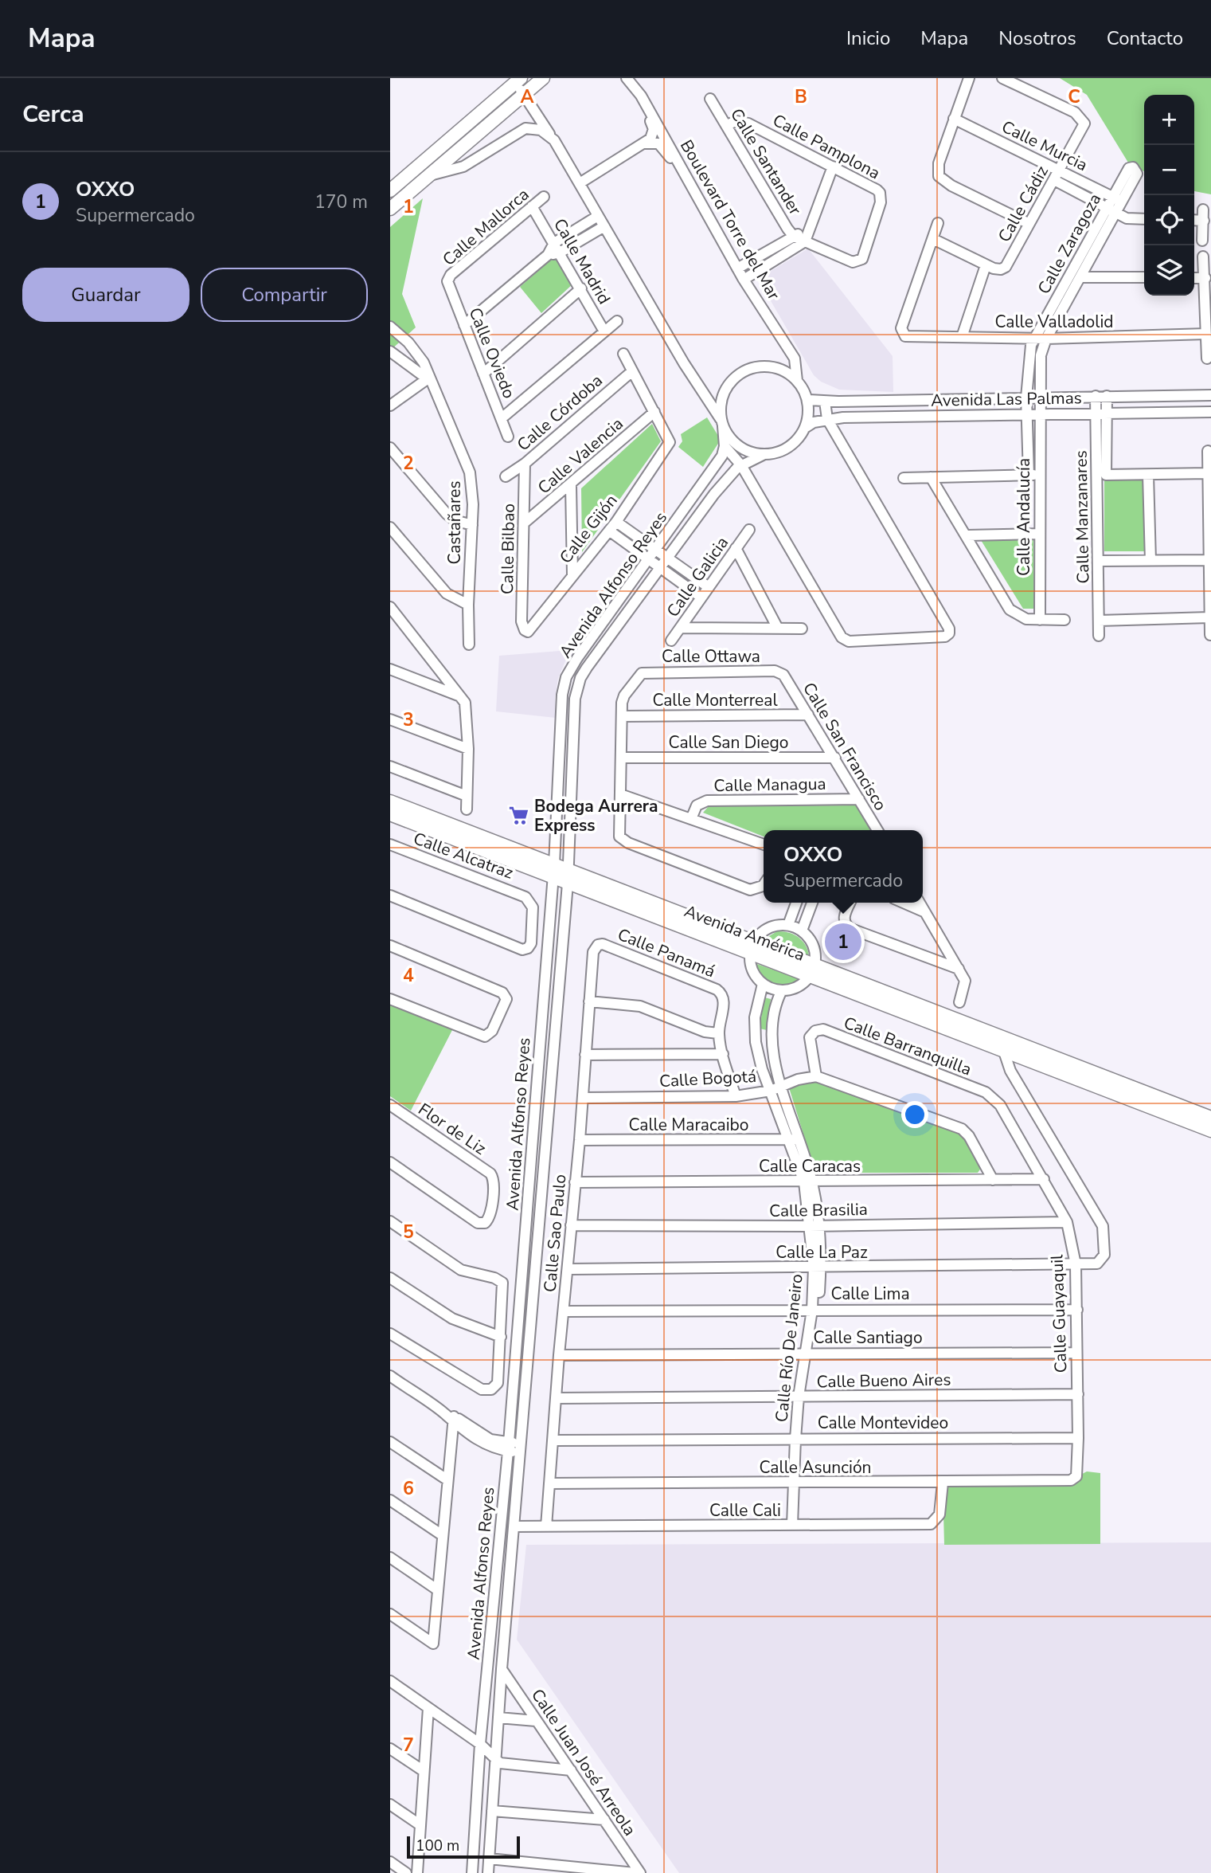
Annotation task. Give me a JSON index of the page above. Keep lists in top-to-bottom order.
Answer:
{
  "streets": {
    "main road": ["Avenida América"],
    "street": [
      "Calle Murcia",
      "Calle Pamplona",
      "Calle Santander",
      "Calle Cádiz",
      "Boulevard Torre del Mar",
      "Calle Mallorca",
      "Calle Zaragoza",
      "Calle Madrid",
      "Calle Valladolid",
      "Calle Oviedo",
      "Avenida Las Palmas",
      "Calle Córdoba",
      "Calle Valencia",
      "Calle Andalucía",
      "Calle Manzanares",
      "Castañares",
      "Calle Gijón",
      "Calle Bilbao",
      "Calle Galicia",
      "Avenida Alfonso Reyes",
      "Calle Ottawa",
      "Calle Monterreal",
      "Calle San Diego",
      "Calle San Francisco",
      "Calle Managua",
      "Calle Alcatraz",
      "Calle Panamá",
      "Calle Barranquilla",
      "Calle Bogotá",
      "Calle Maracaibo",
      "Flor de Liz",
      "Calle Caracas",
      "Calle Brasilia",
      "Calle Sao Paulo",
      "Calle La Paz",
      "Calle Lima",
      "Calle Guayaquil",
      "Calle Santiago",
      "Calle Río De Janeiro",
      "Calle Bueno Aires",
      "Calle Montevideo",
      "Calle Asunción",
      "Calle Cali",
      "Calle Juan José Arreola"
    ]
  },
  "crossings": [
    ["Calle Murcia", "Calle Cádiz"],
    ["Calle Murcia", "Calle Zaragoza"],
    ["Calle Pamplona", "Calle Santander"],
    ["Boulevard Torre del Mar", "Avenida Las Palmas"],
    ["Boulevard Torre del Mar", "Avenida Alfonso Reyes"],
    ["Calle Mallorca", "Calle Madrid"],
    ["Calle Mallorca", "Calle Oviedo"],
    ["Calle Zaragoza", "Calle Valladolid"],
    ["Calle Zaragoza", "Avenida Las Palmas"],
    ["Calle Zaragoza", "Calle Andalucía"],
    ["Avenida Las Palmas", "Calle Andalucía"],
    ["Avenida Las Palmas", "Calle Manzanares"],
    ["Avenida Las Palmas", "Avenida Alfonso Reyes"],
    ["Calle Córdoba", "Calle Bilbao"],
    ["Calle Valencia", "Calle Gijón"],
    ["Calle Valencia", "Calle Bilbao"],
    ["Calle Gijón", "Calle Bilbao"],
    ["Avenida Alfonso Reyes", "Avenida América"],
    ["Avenida Alfonso Reyes", "Calle Cali"],
    ["Avenida Alfonso Reyes", "Calle Juan José Arreola"],
    ["Calle Ottawa", "Calle Monterreal"],
    ["Calle Ottawa", "Calle San Francisco"],
    ["Calle Monterreal", "Calle San Francisco"],
    ["Calle San Diego", "Calle San Francisco"],
    ["Calle San Francisco", "Calle Managua"],
    ["Avenida América", "Calle La Paz"],
    ["Calle Panamá", "Calle Sao Paulo"],
    ["Calle Barranquilla", "Calle Bogotá"],
    ["Calle Barranquilla", "Calle Guayaquil"],
    ["Calle Bogotá", "Calle Sao Paulo"],
    ["Calle Bogotá", "Calle Río De Janeiro"],
    ["Calle Maracaibo", "Calle Sao Paulo"],
    ["Calle Maracaibo", "Calle Río De Janeiro"],
    ["Calle Caracas", "Calle Sao Paulo"],
    ["Calle Caracas", "Calle Guayaquil"],
    ["Calle Caracas", "Calle Río De Janeiro"],
    ["Calle Brasilia", "Calle Sao Paulo"],
    ["Calle Brasilia", "Calle Guayaquil"],
    ["Calle Brasilia", "Calle Río De Janeiro"],
    ["Calle Sao Paulo", "Calle La Paz"],
    ["Calle Sao Paulo", "Calle Lima"],
    ["Calle Sao Paulo", "Calle Santiago"],
    ["Calle Sao Paulo", "Calle Bueno Aires"],
    ["Calle Sao Paulo", "Calle Montevideo"],
    ["Calle Sao Paulo", "Calle Asunción"],
    ["Calle Sao Paulo", "Calle Cali"],
    ["Calle La Paz", "Calle Guayaquil"],
    ["Calle La Paz", "Calle Río De Janeiro"],
    ["Calle Lima", "Calle Guayaquil"],
    ["Calle Lima", "Calle Río De Janeiro"],
    ["Calle Guayaquil", "Calle Santiago"],
    ["Calle Guayaquil", "Calle Bueno Aires"],
    ["Calle Guayaquil", "Calle Montevideo"],
    ["Calle Guayaquil", "Calle Asunción"],
    ["Calle Santiago", "Calle Río De Janeiro"],
    ["Calle Río De Janeiro", "Calle Bueno Aires"],
    ["Calle Río De Janeiro", "Calle Montevideo"],
    ["Calle Río De Janeiro", "Calle Asunción"],
    ["Calle Río De Janeiro", "Calle Cali"],
    ["Calle Asunción", "Calle Cali"]
  ],
  "places": {
    "supermarket": ["Bodega Aurrera Express"]
  },
  "scale_bar": "100 m",
  "page": {
    "header": "Mapa",
    "nav": [
      "Inicio",
      "Mapa",
      "Nosotros",
      "Contacto"
    ],
    "heading": "Cerca",
    "map_buttons": ["+", "−"],
    "list": [
      {
        "mark": "1",
        "name": "OXXO",
        "note": "Supermercado",
        "value": "170 m"
      }
    ],
    "buttons": ["Guardar", "Compartir"],
    "popup": ["OXXO", "Supermercado"],
    "pins": "1",
    "scale": "100 m"
  },
  "grid": {
    "columns": ["A", "B", "C"],
    "rows": [
      "1",
      "2",
      "3",
      "4",
      "5",
      "6",
      "7"
    ]
  }
}
